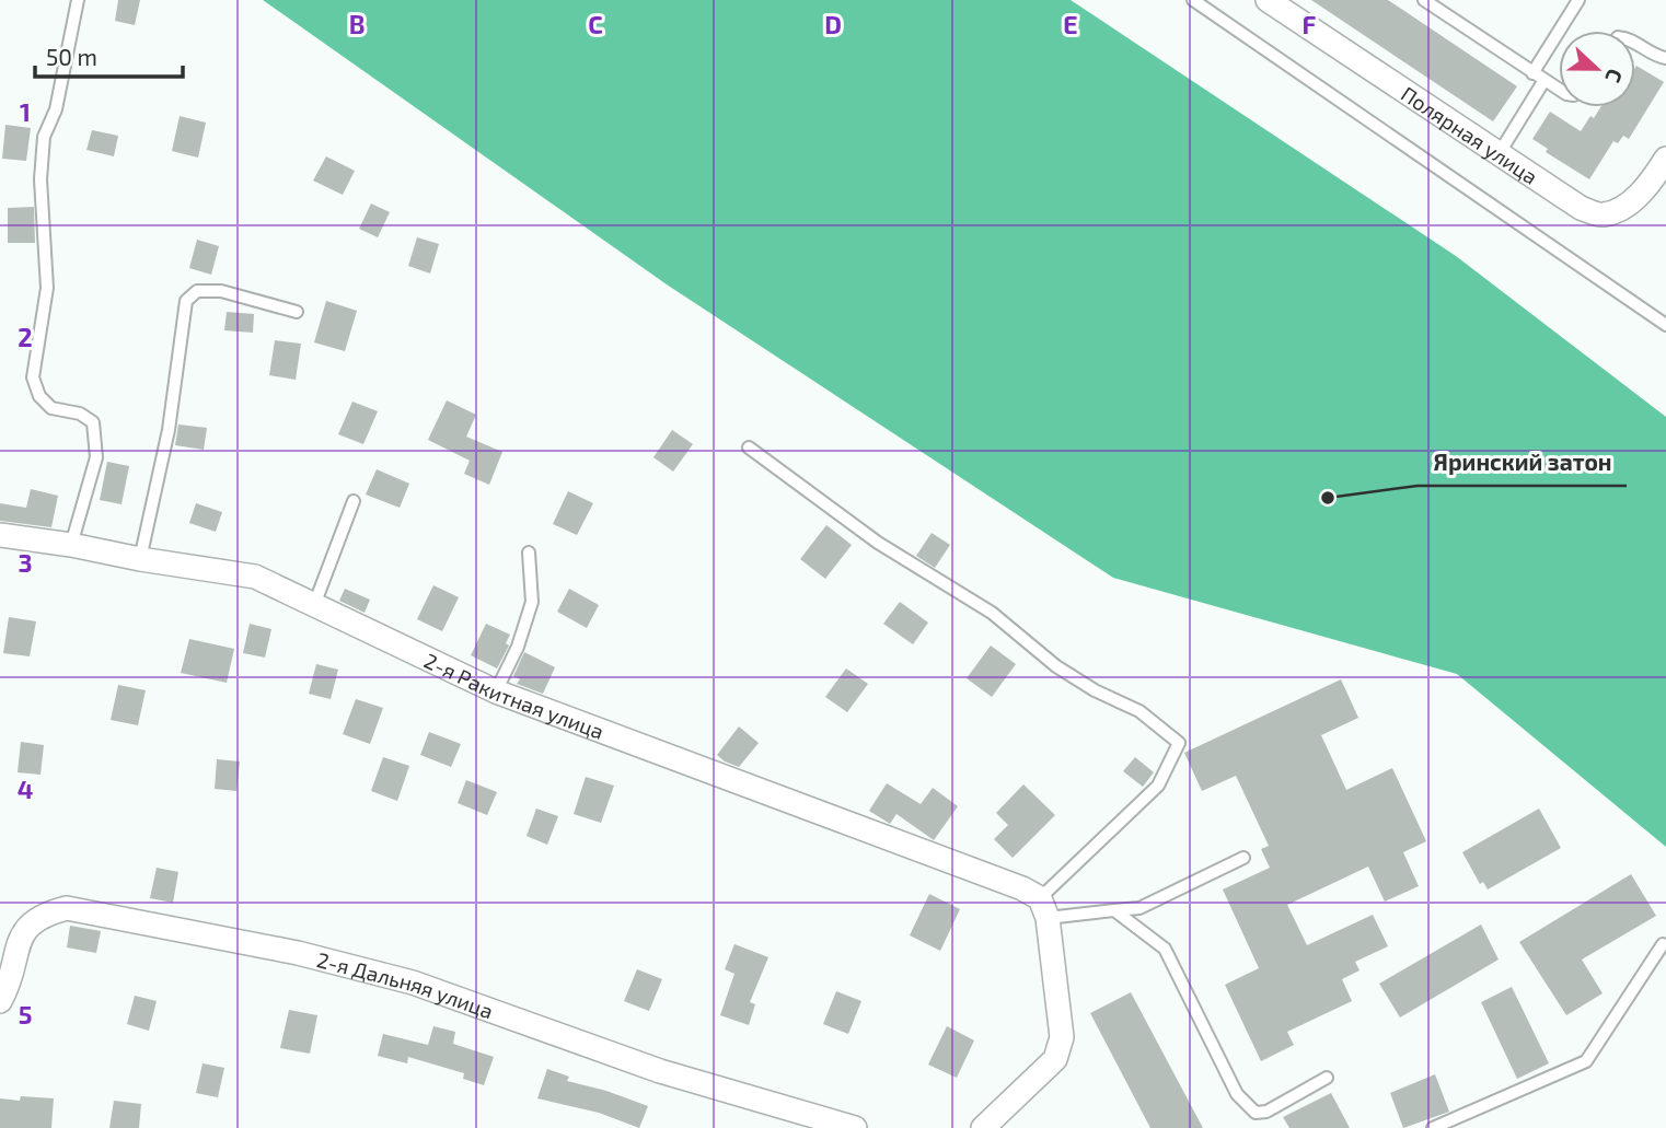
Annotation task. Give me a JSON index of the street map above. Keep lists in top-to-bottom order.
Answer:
{
  "streets": {
    "street": ["Полярная улица", "2-я Ракитная улица", "2-я Дальняя улица"]
  },
  "places": ["Яринский затон"],
  "scale_bar": "50 m",
  "north": "right",
  "grid": {
    "columns": [
      "B",
      "C",
      "D",
      "E",
      "F"
    ],
    "rows": [
      "1",
      "2",
      "3",
      "4",
      "5"
    ]
  }
}
